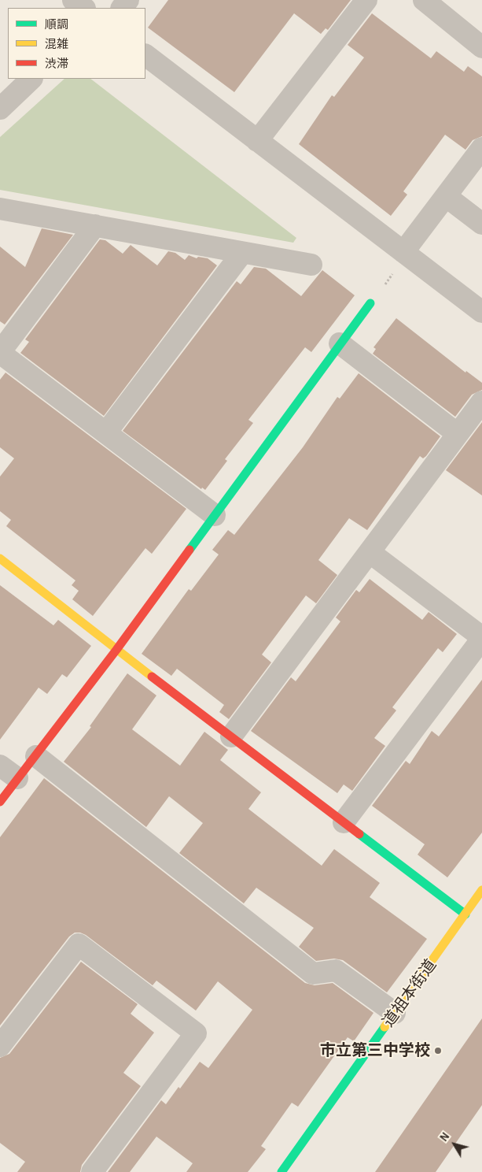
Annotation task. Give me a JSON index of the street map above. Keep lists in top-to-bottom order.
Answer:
{
  "streets": {
    "street": ["道祖本街道"]
  },
  "places": ["市立第三中学校"],
  "legend": ["順調", "混雑", "渋滞"],
  "north": "top left"
}
